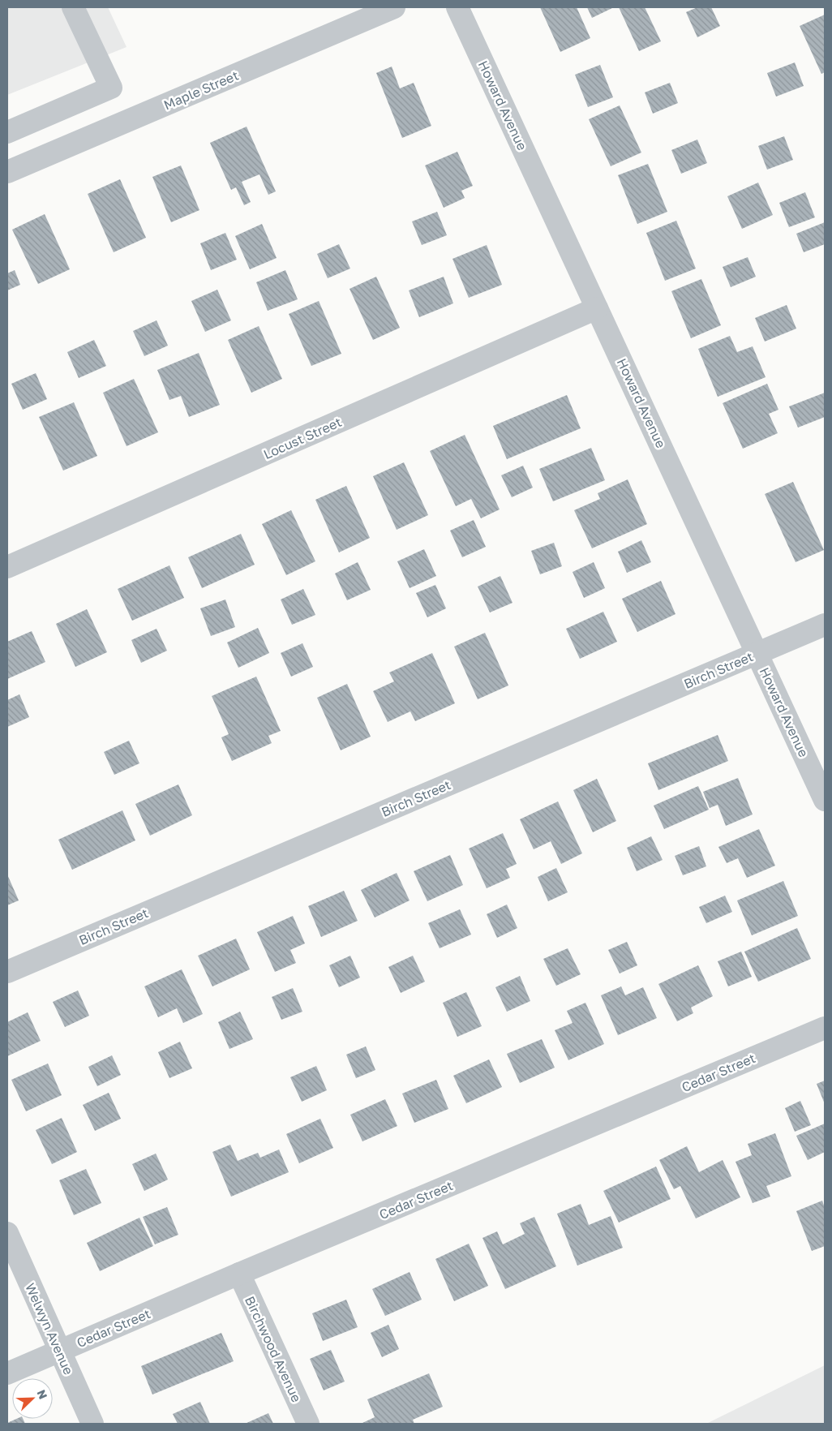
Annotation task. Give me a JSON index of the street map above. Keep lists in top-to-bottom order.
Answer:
{
  "streets": {
    "street": [
      "Maple Street",
      "Howard Avenue",
      "Locust Street",
      "Birch Street",
      "Cedar Street",
      "Welwyn Avenue",
      "Birchwood Avenue"
    ]
  },
  "crossings": [
    ["Howard Avenue", "Locust Street"],
    ["Howard Avenue", "Birch Street"],
    ["Cedar Street", "Welwyn Avenue"],
    ["Cedar Street", "Birchwood Avenue"]
  ],
  "north": "top right"
}
